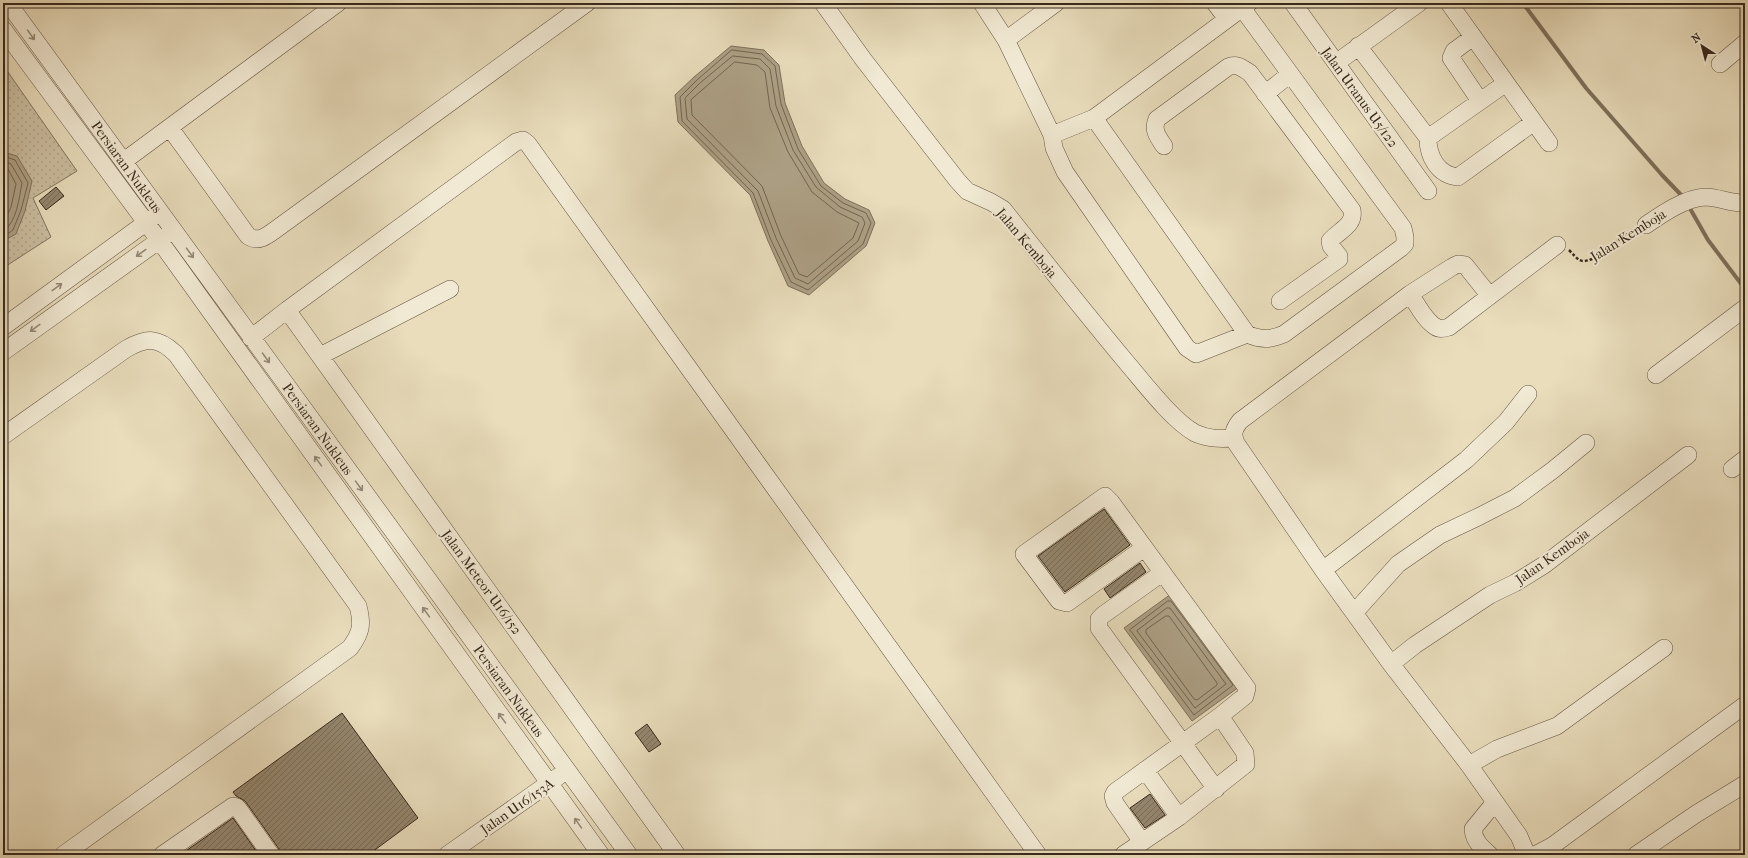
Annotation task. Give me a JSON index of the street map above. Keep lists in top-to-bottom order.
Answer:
{
  "streets": {
    "street": [
      "Jalan Uranus U5/122",
      "Persiaran Nukleus",
      "Jalan Kemboja",
      "Jalan Meteor U16/152",
      "Jalan U16/153A"
    ]
  },
  "crossings": [
    ["Persiaran Nukleus", "Jalan U16/153A"]
  ],
  "north": "top left"
}
